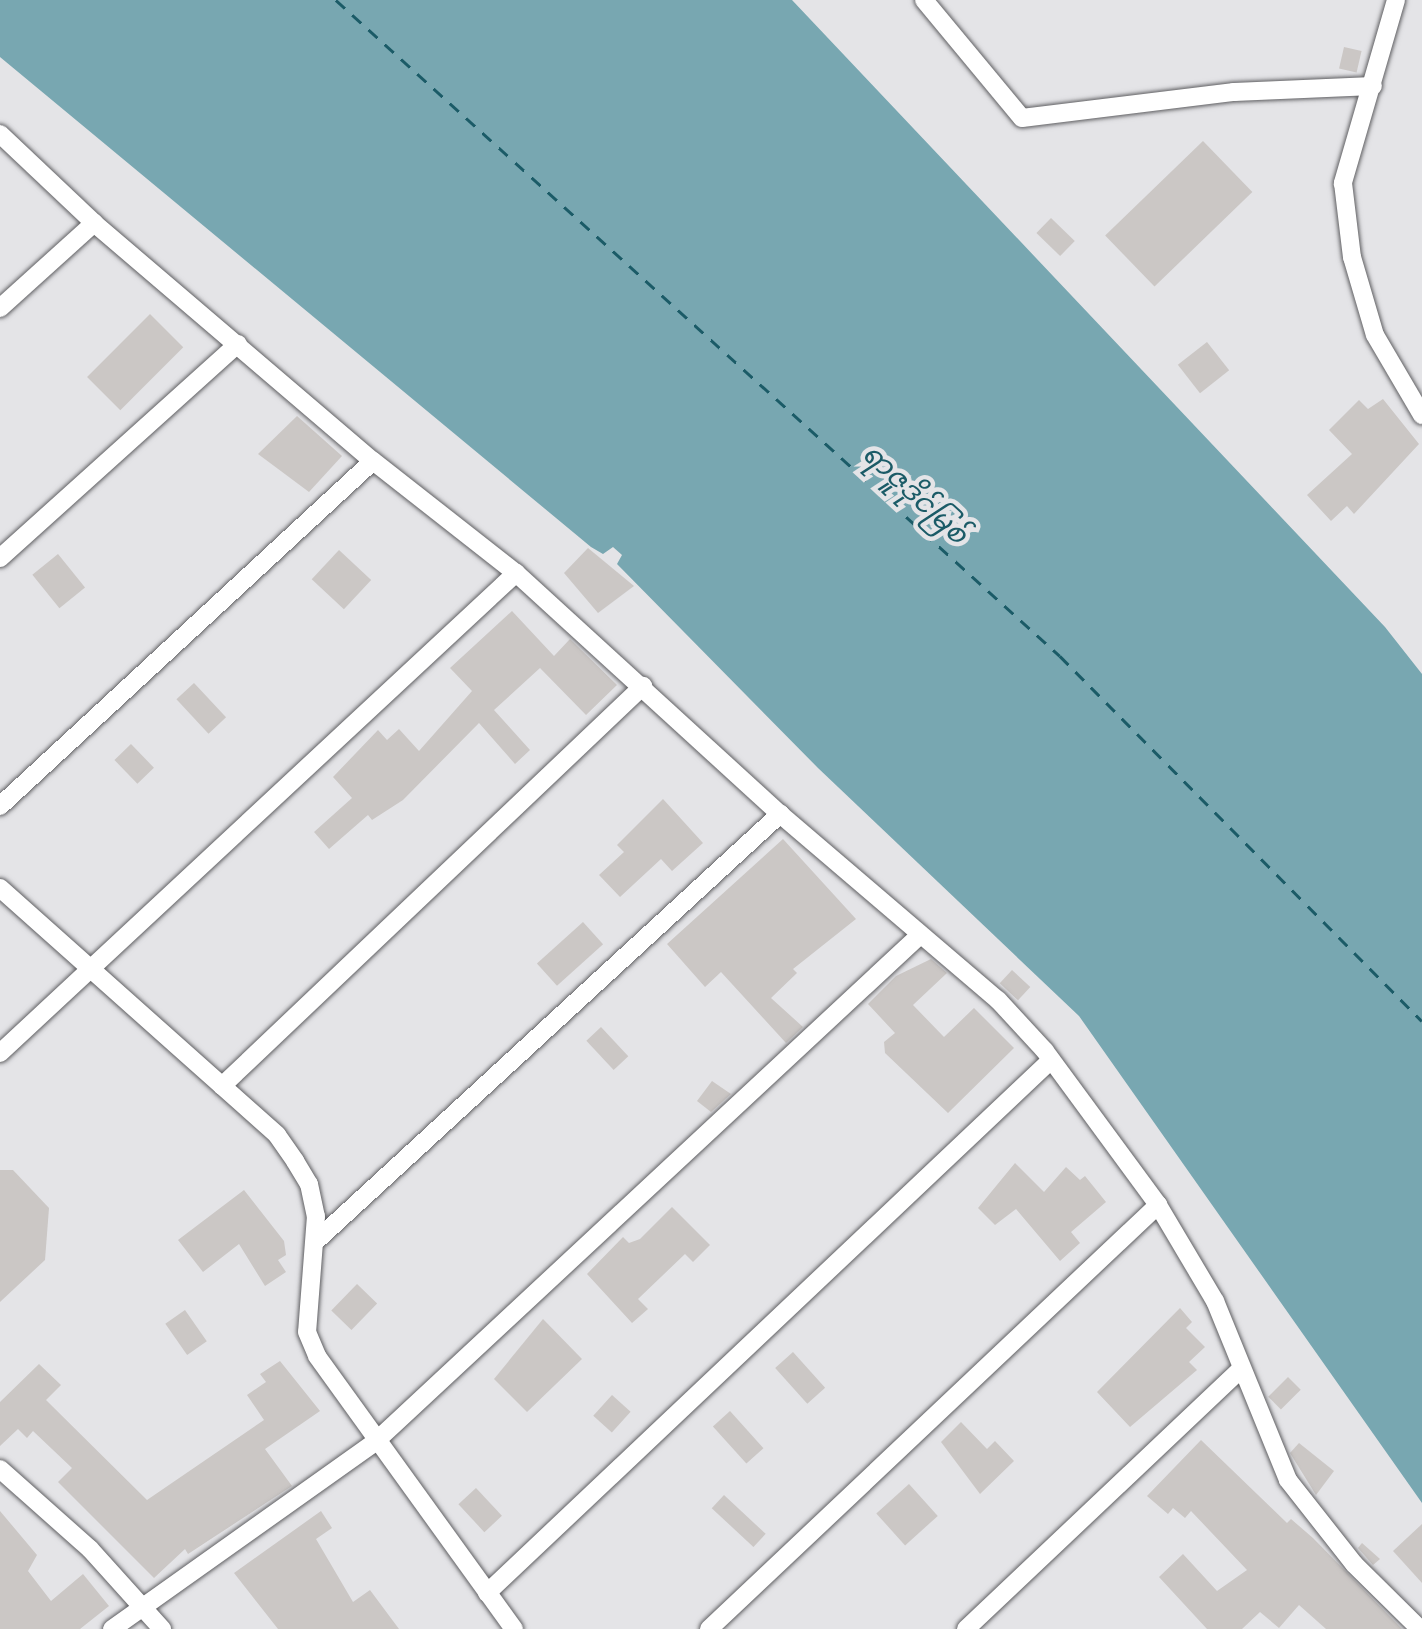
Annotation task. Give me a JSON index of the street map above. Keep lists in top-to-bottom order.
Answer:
{
  "water": ["ရာဇူဒိုင်မြစ်"]
}
